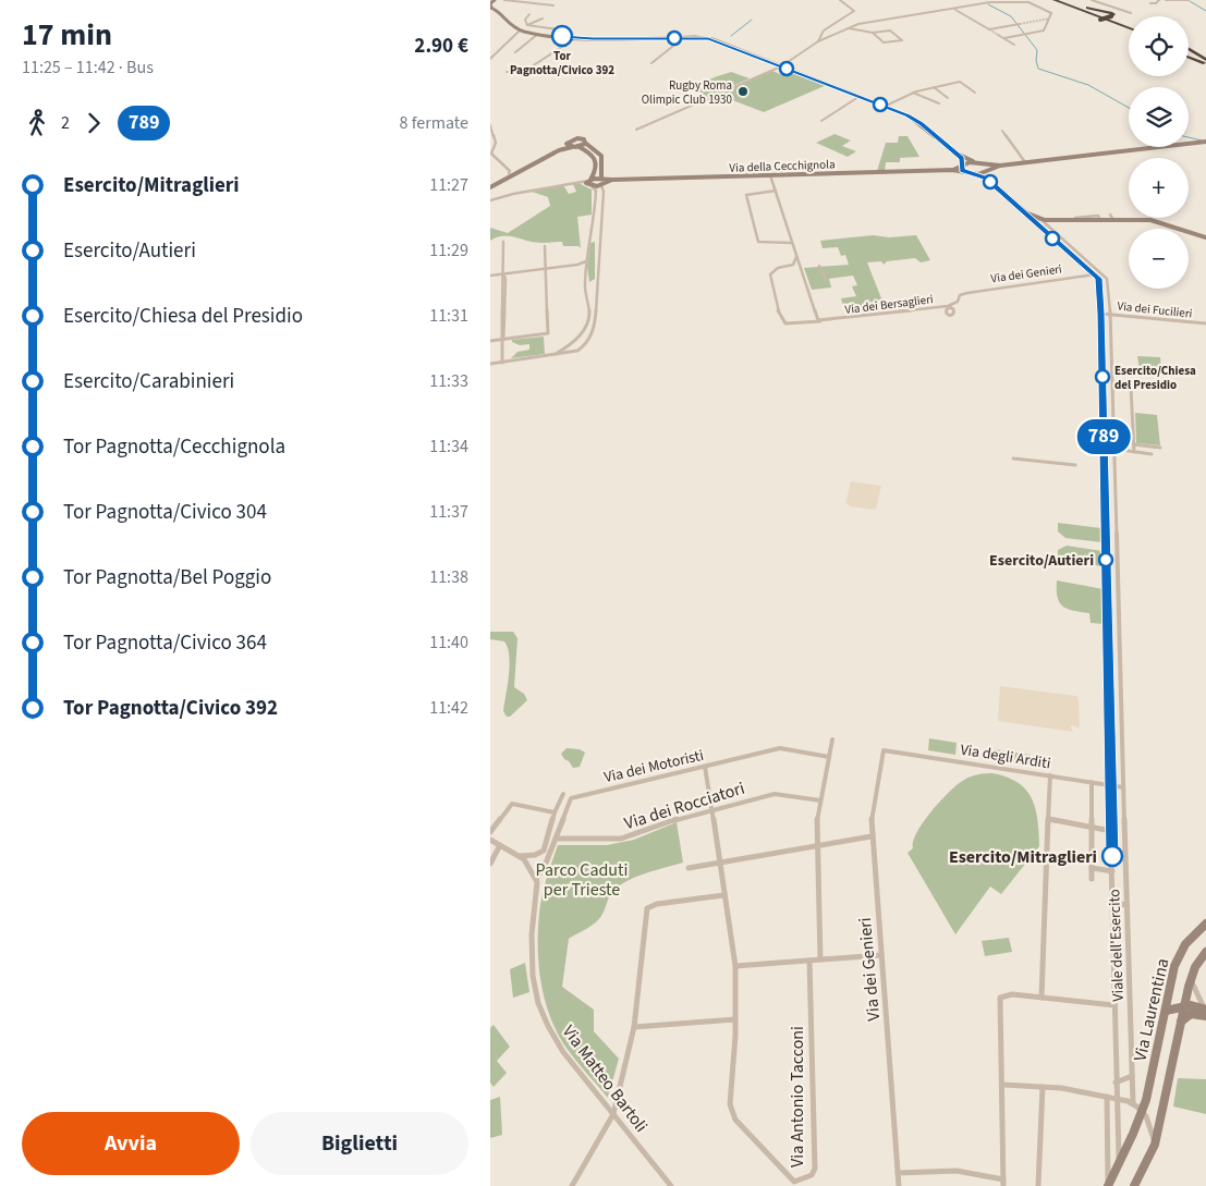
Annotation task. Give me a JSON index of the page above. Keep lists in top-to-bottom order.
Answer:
{
  "streets": {
    "street": [
      "Via della Cecchignola",
      "Via dei Genieri",
      "Via dei Bersaglieri",
      "Via dei Fucilieri",
      "Via degli Arditi",
      "Via dei Motoristi",
      "Via dei Rocciatori",
      "Viale dell'Esercito",
      "Via Laurentina",
      "Via Matteo Bartoli",
      "Via Antonio Tacconi"
    ]
  },
  "crossings": [
    ["Via dei Genieri", "Via dei Bersaglieri"],
    ["Via dei Genieri", "Via degli Arditi"],
    ["Via dei Genieri", "Viale dell'Esercito"],
    ["Via dei Fucilieri", "Viale dell'Esercito"],
    ["Via degli Arditi", "Viale dell'Esercito"],
    ["Via dei Motoristi", "Via dei Rocciatori"],
    ["Via dei Motoristi", "Via Matteo Bartoli"],
    ["Viale dell'Esercito", "Via Laurentina"]
  ],
  "parks": ["Parco Caduti per Trieste"],
  "places": [
    "Tor Pagnotta/Civico 392",
    "Rugby Roma Olimpic Club 1930",
    "Esercito/Chiesa del Presidio",
    "Esercito/Autieri",
    "Esercito/Mitraglieri"
  ],
  "lines": ["bus line 789"],
  "page": {
    "heading": ["17 min", "11:25 – 11:42 · Bus", "2.90 €"],
    "on_map": "789",
    "map_buttons": ["+", "−"],
    "legs": ["2", "789", "8 fermate"],
    "list": [
      {
        "name": "Esercito/Mitraglieri",
        "value": "11:27"
      },
      {
        "name": "Esercito/Autieri",
        "value": "11:29"
      },
      {
        "name": "Esercito/Chiesa del Presidio",
        "value": "11:31"
      },
      {
        "name": "Esercito/Carabinieri",
        "value": "11:33"
      },
      {
        "name": "Tor Pagnotta/Cecchignola",
        "value": "11:34"
      },
      {
        "name": "Tor Pagnotta/Civico 304",
        "value": "11:37"
      },
      {
        "name": "Tor Pagnotta/Bel Poggio",
        "value": "11:38"
      },
      {
        "name": "Tor Pagnotta/Civico 364",
        "value": "11:40"
      },
      {
        "name": "Tor Pagnotta/Civico 392",
        "value": "11:42"
      }
    ],
    "buttons": ["Avvia", "Biglietti"]
  }
}
